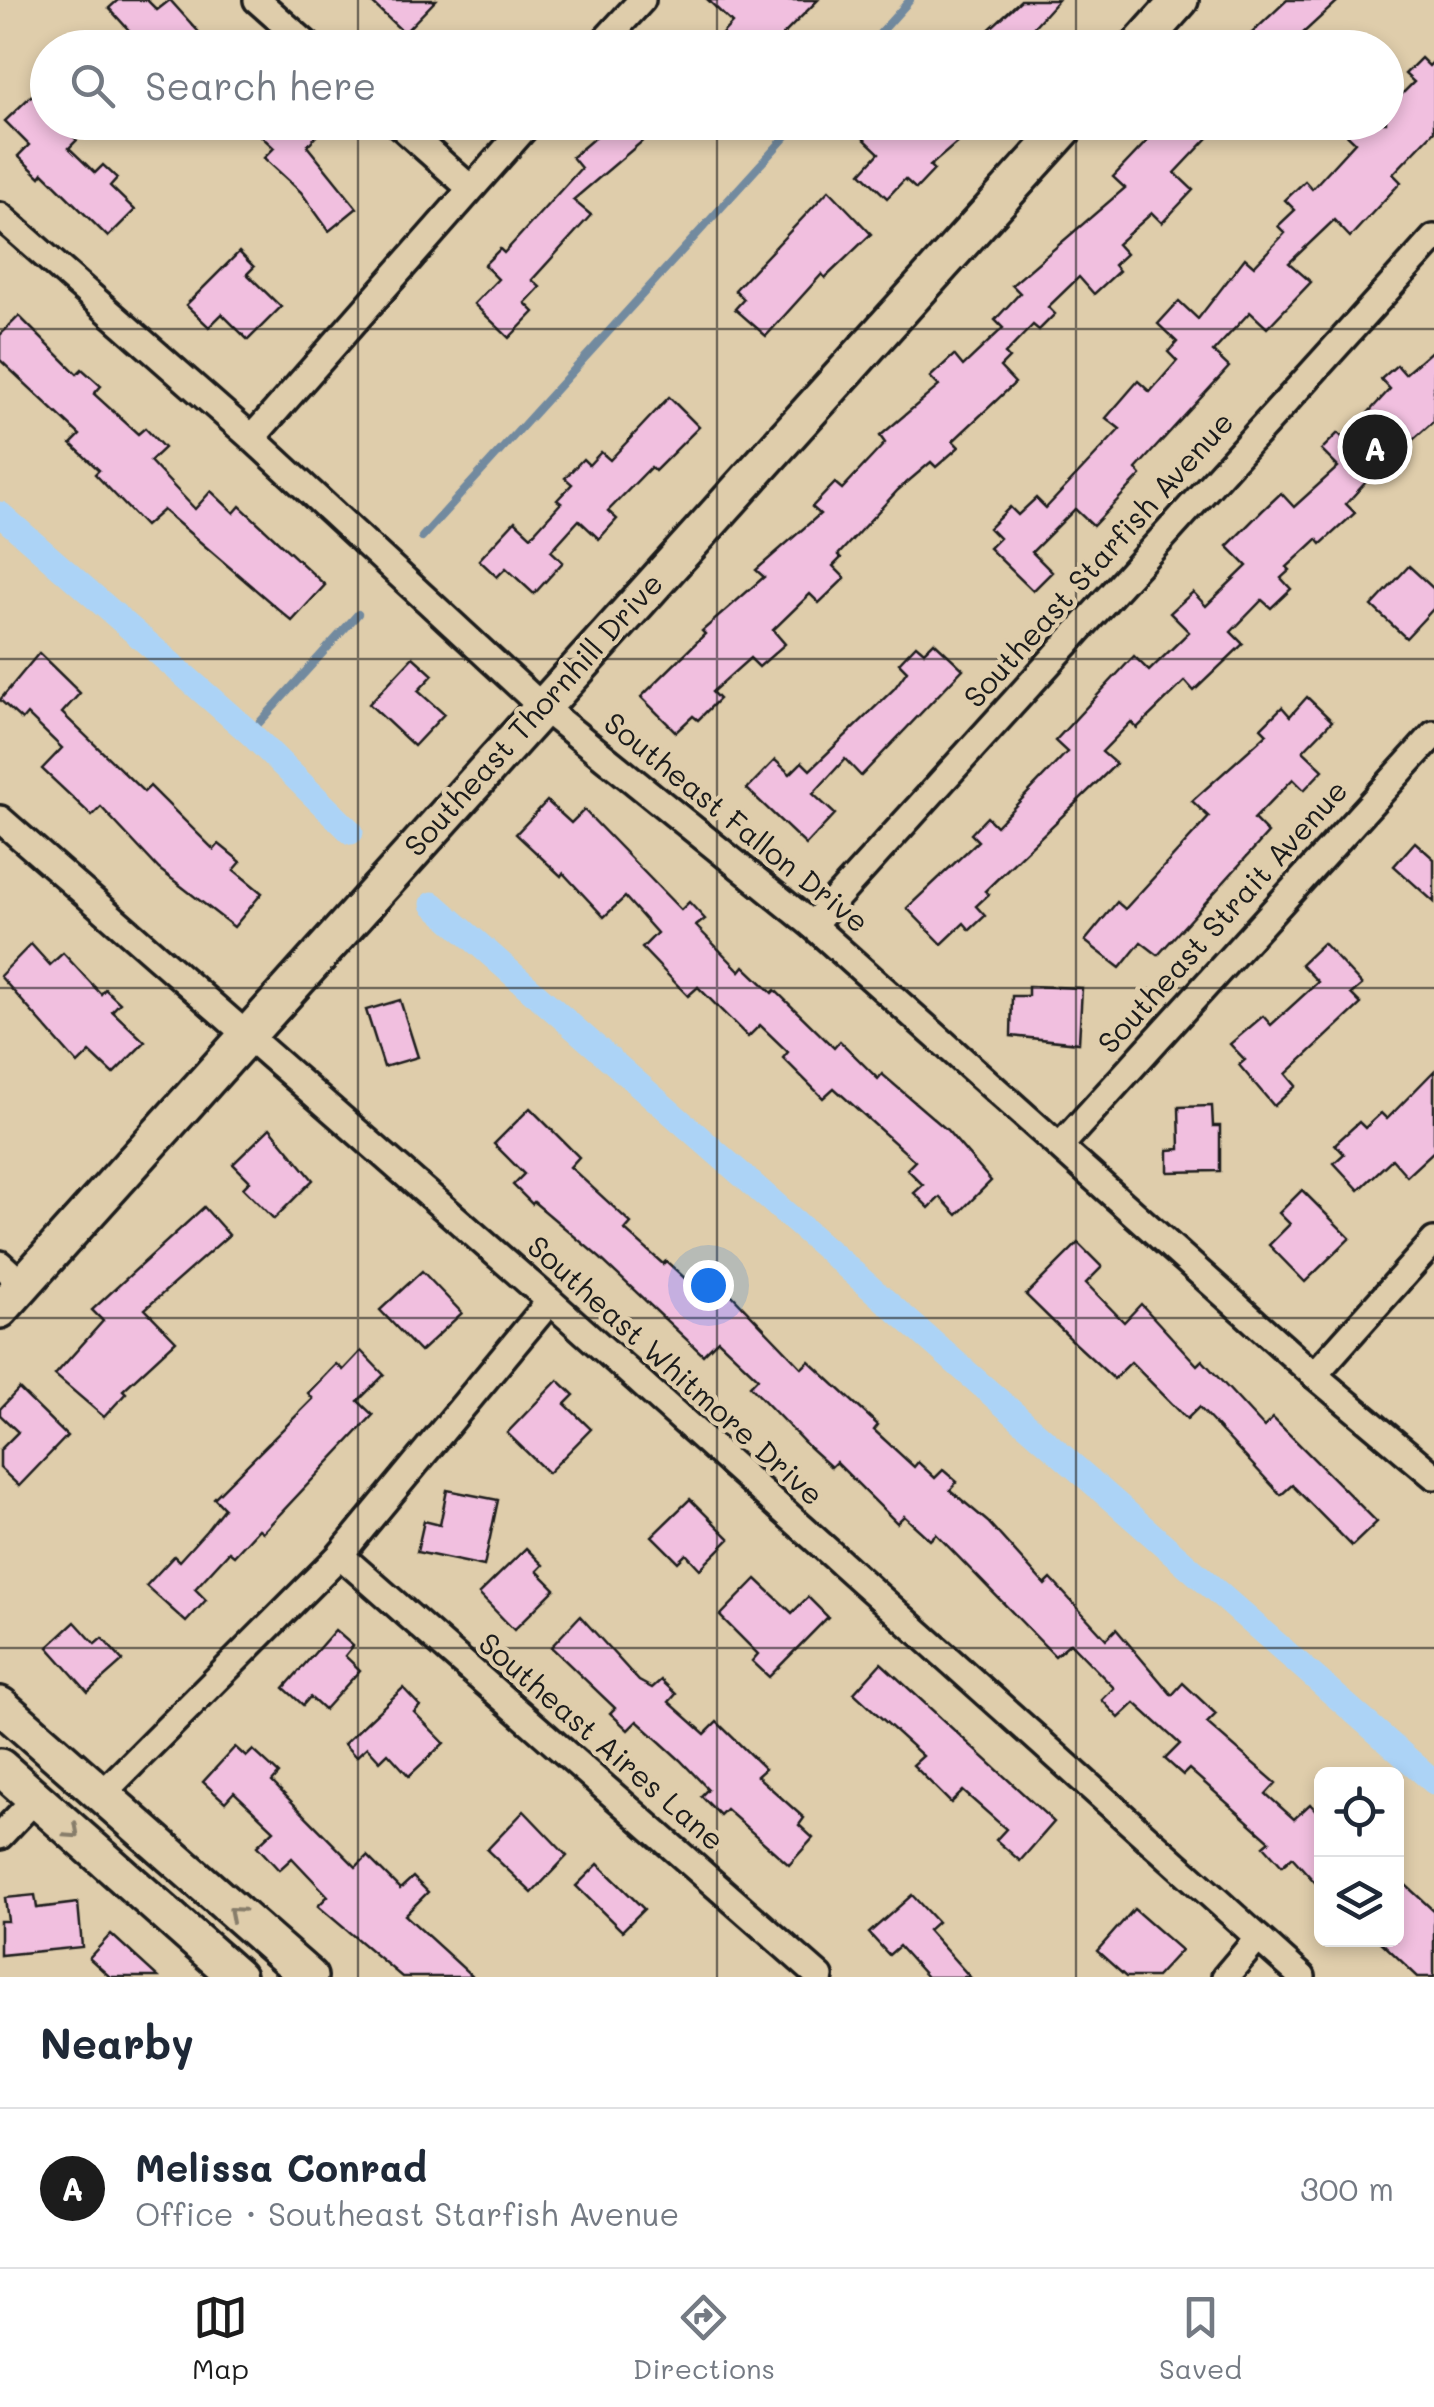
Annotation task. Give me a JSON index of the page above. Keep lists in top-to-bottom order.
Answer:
{
  "streets": {
    "street": [
      "Southeast Starfish Avenue",
      "Southeast Thornhill Drive",
      "Southeast Fallon Drive",
      "Southeast Strait Avenue",
      "Southeast Whitmore Drive",
      "Southeast Aires Lane"
    ]
  },
  "crossings": [
    ["Southeast Starfish Avenue", "Southeast Fallon Drive"],
    ["Southeast Thornhill Drive", "Southeast Fallon Drive"],
    ["Southeast Thornhill Drive", "Southeast Whitmore Drive"],
    ["Southeast Fallon Drive", "Southeast Strait Avenue"]
  ],
  "page": {
    "search": "Search here",
    "pins": "A",
    "heading": "Nearby",
    "list": [
      {
        "mark": "A",
        "name": "Melissa Conrad",
        "note": "Office · Southeast Starfish Avenue",
        "value": "300 m"
      }
    ],
    "nav": ["Map", "Directions", "Saved"]
  }
}
